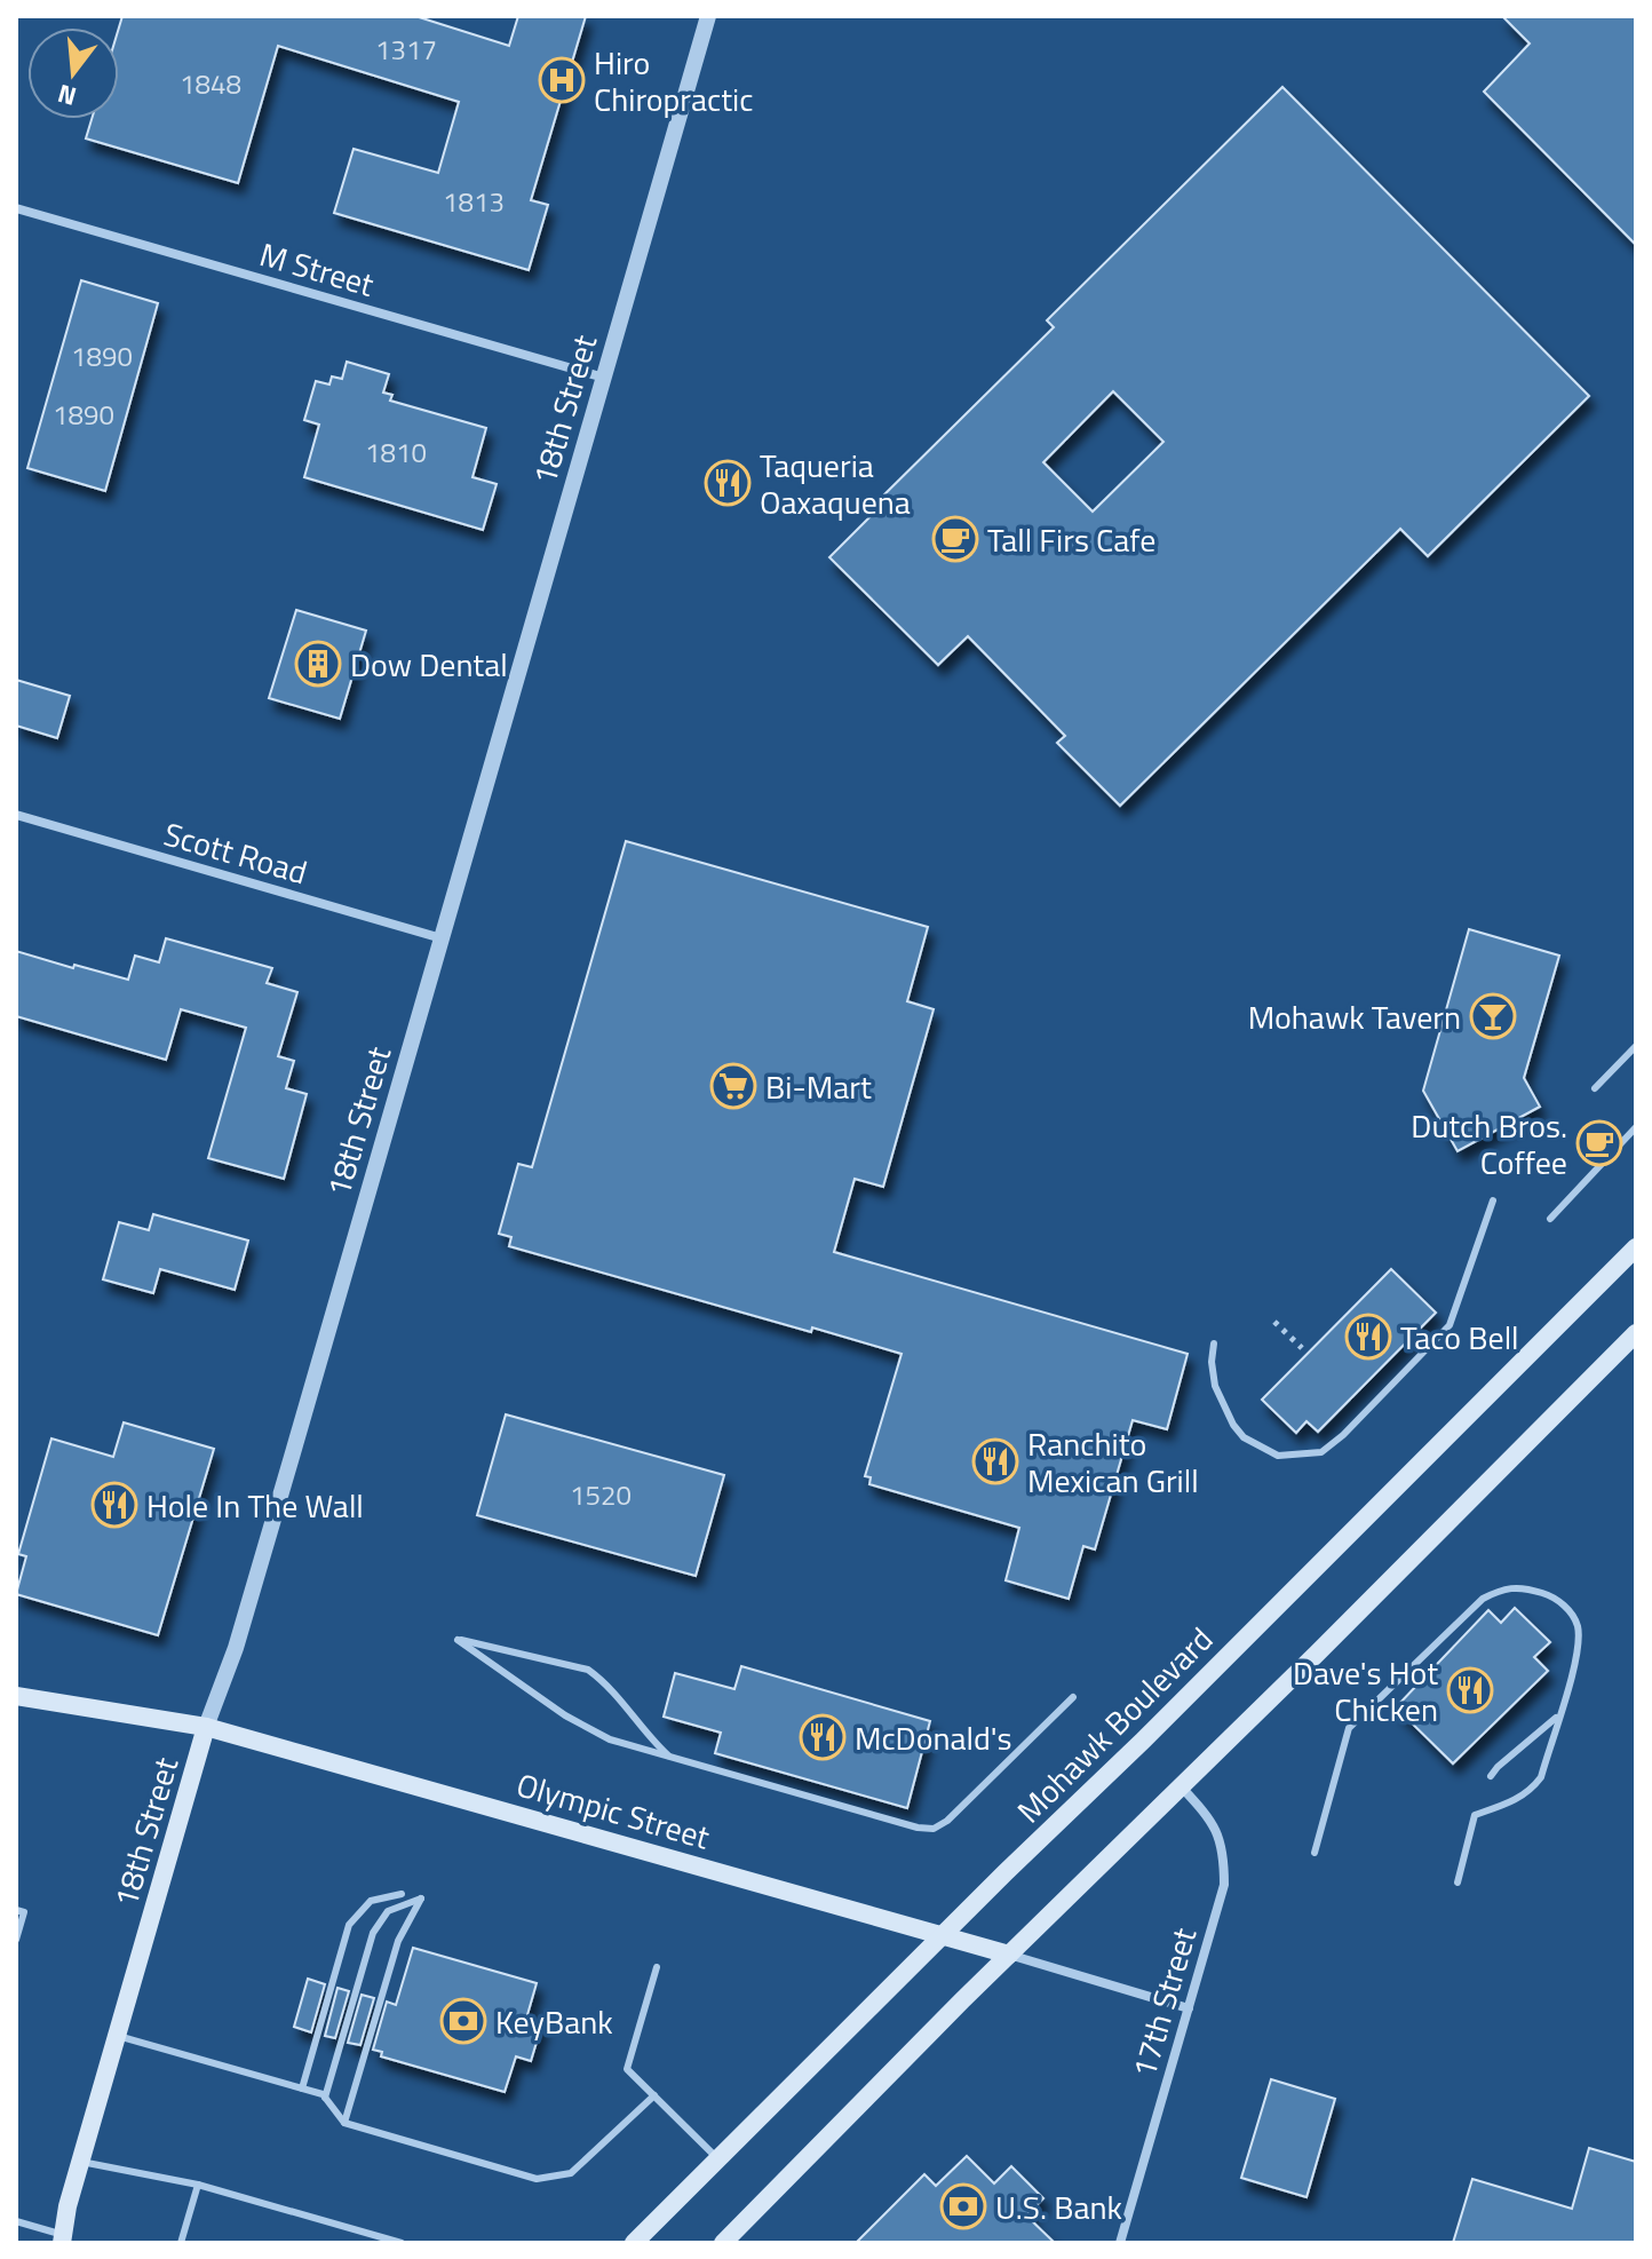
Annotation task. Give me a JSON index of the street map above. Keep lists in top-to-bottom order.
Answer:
{
  "streets": {
    "main road": ["18th Street", "Mohawk Boulevard", "Olympic Street"],
    "street": ["M Street", "Scott Road", "17th Street"]
  },
  "crossings": [
    ["M Street", "18th Street"],
    ["18th Street", "Scott Road"],
    ["18th Street", "Olympic Street"],
    ["Mohawk Boulevard", "Olympic Street"],
    ["Olympic Street", "17th Street"]
  ],
  "places": {
    "hospital": ["Hiro Chiropractic"],
    "restaurant": [
      "Taqueria Oaxaquena",
      "Taco Bell",
      "Ranchito Mexican Grill",
      "Hole In The Wall",
      "Dave's Hot Chicken",
      "McDonald's"
    ],
    "cafe": ["Tall Firs Cafe", "Dutch Bros. Coffee"],
    "building": ["Dow Dental"],
    "bar": ["Mohawk Tavern"],
    "supermarket": ["Bi-Mart"],
    "bank": ["KeyBank", "U.S. Bank"]
  },
  "house_numbers": [
    "1317",
    "1848",
    "1813",
    "1890",
    "1890",
    "1810",
    "1520"
  ],
  "north": "bottom"
}
